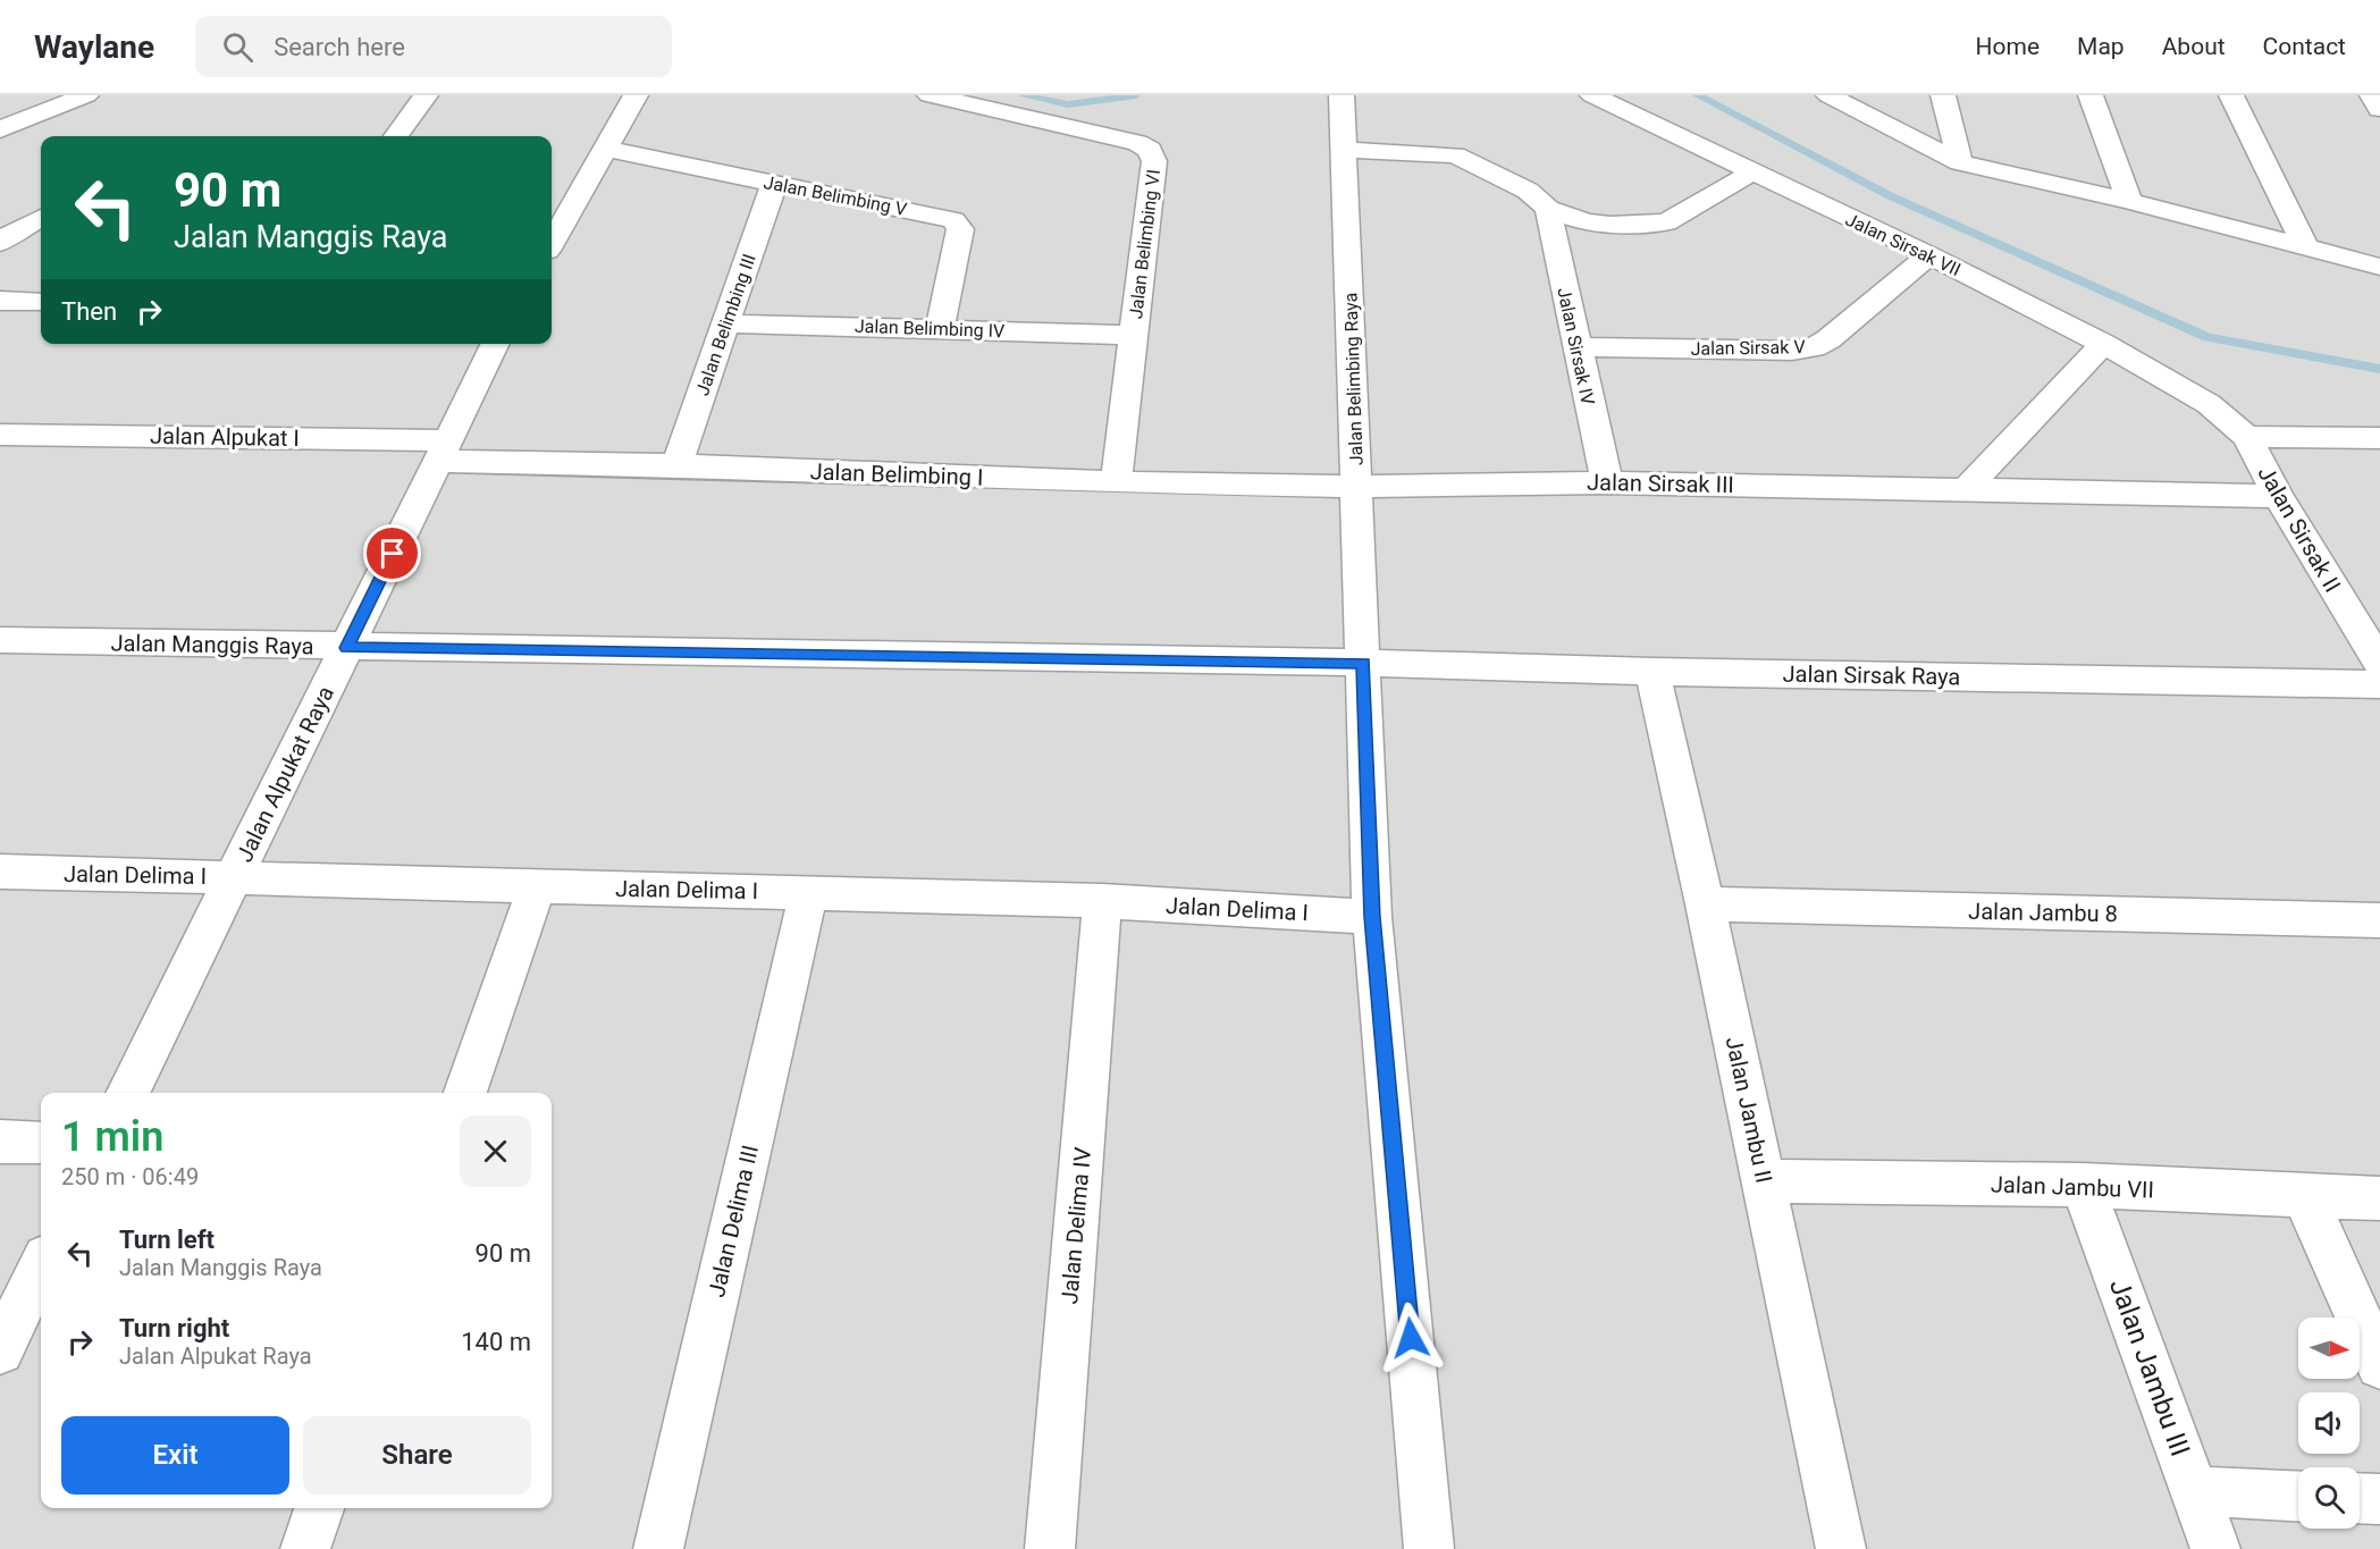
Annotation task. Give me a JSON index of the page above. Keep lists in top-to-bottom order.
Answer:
{
  "streets": {
    "street": [
      "Jalan Belimbing V",
      "Jalan Belimbing VI",
      "Jalan Sirsak VII",
      "Jalan Belimbing III",
      "Jalan Belimbing IV",
      "Jalan Sirsak IV",
      "Jalan Sirsak V",
      "Jalan Belimbing Raya",
      "Jalan Alpukat I",
      "Jalan Belimbing I",
      "Jalan Sirsak III",
      "Jalan Sirsak II",
      "Jalan Manggis Raya",
      "Jalan Sirsak Raya",
      "Jalan Alpukat Raya",
      "Jalan Delima I",
      "Jalan Jambu 8",
      "Jalan Jambu II",
      "Jalan Jambu VII",
      "Jalan Delima III",
      "Jalan Delima IV",
      "Jalan Jambu III"
    ]
  },
  "crossings": [
    ["Jalan Belimbing V", "Jalan Belimbing III"],
    ["Jalan Belimbing V", "Jalan Belimbing IV"],
    ["Jalan Belimbing VI", "Jalan Belimbing IV"],
    ["Jalan Belimbing VI", "Jalan Belimbing I"],
    ["Jalan Sirsak VII", "Jalan Sirsak V"],
    ["Jalan Sirsak VII", "Jalan Sirsak II"],
    ["Jalan Belimbing III", "Jalan Belimbing IV"],
    ["Jalan Belimbing III", "Jalan Belimbing I"],
    ["Jalan Sirsak IV", "Jalan Sirsak V"],
    ["Jalan Sirsak IV", "Jalan Sirsak III"],
    ["Jalan Belimbing Raya", "Jalan Belimbing I"],
    ["Jalan Belimbing Raya", "Jalan Sirsak III"],
    ["Jalan Belimbing Raya", "Jalan Manggis Raya"],
    ["Jalan Belimbing Raya", "Jalan Sirsak Raya"],
    ["Jalan Belimbing Raya", "Jalan Delima I"],
    ["Jalan Alpukat I", "Jalan Belimbing I"],
    ["Jalan Alpukat I", "Jalan Alpukat Raya"],
    ["Jalan Belimbing I", "Jalan Sirsak III"],
    ["Jalan Belimbing I", "Jalan Alpukat Raya"],
    ["Jalan Sirsak III", "Jalan Sirsak II"],
    ["Jalan Manggis Raya", "Jalan Sirsak Raya"],
    ["Jalan Manggis Raya", "Jalan Alpukat Raya"],
    ["Jalan Sirsak Raya", "Jalan Jambu II"],
    ["Jalan Alpukat Raya", "Jalan Delima I"],
    ["Jalan Delima I", "Jalan Delima III"],
    ["Jalan Delima I", "Jalan Delima IV"],
    ["Jalan Jambu 8", "Jalan Jambu II"],
    ["Jalan Jambu II", "Jalan Jambu VII"],
    ["Jalan Jambu VII", "Jalan Jambu III"]
  ],
  "north": "right",
  "page": {
    "header": "Waylane",
    "search": "Search here",
    "nav": [
      "Home",
      "Map",
      "About",
      "Contact"
    ],
    "turn": ["90 m", "Jalan Manggis Raya"],
    "then": "Then",
    "heading": ["1 min", "250 m · 06:49"],
    "list": [
      {
        "name": "Turn left",
        "note": "Jalan Manggis Raya",
        "value": "90 m"
      },
      {
        "name": "Turn right",
        "note": "Jalan Alpukat Raya",
        "value": "140 m"
      }
    ],
    "buttons": ["Exit", "Share"]
  }
}
